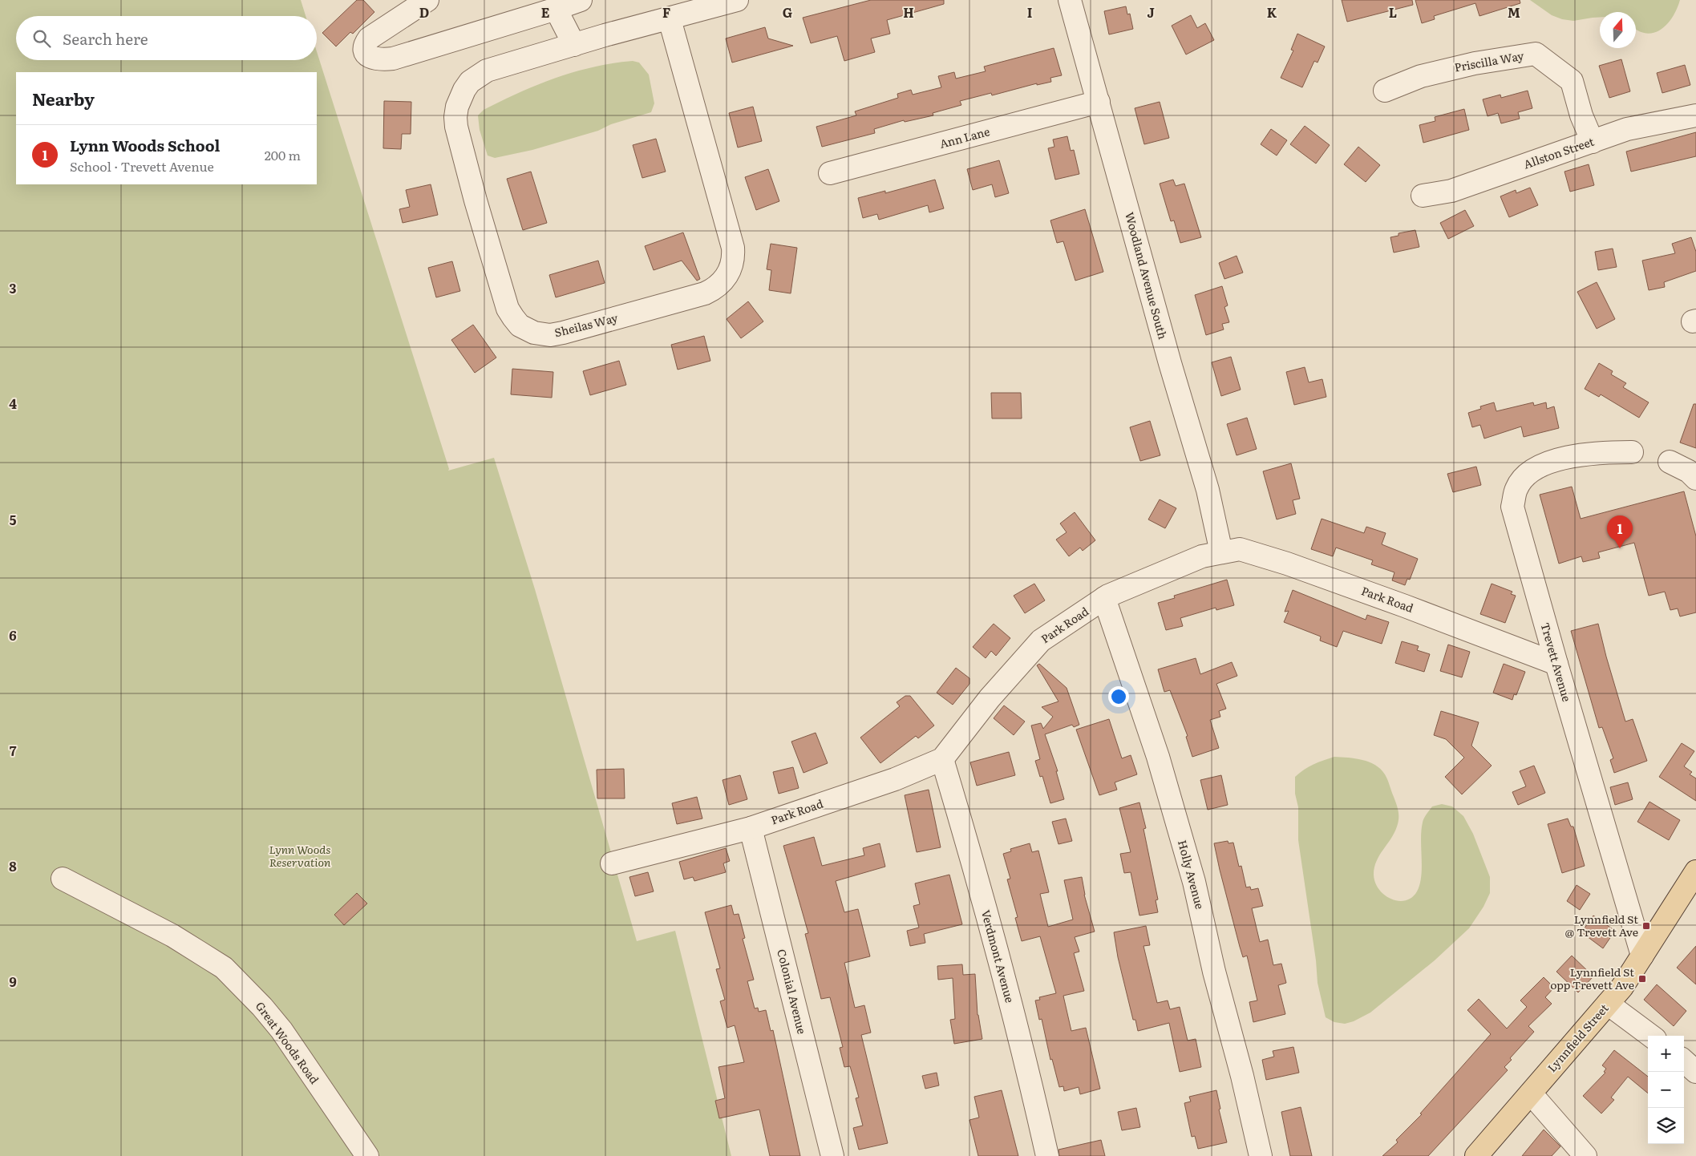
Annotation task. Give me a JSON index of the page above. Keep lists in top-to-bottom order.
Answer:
{
  "streets": {
    "main road": ["Lynnfield Street"],
    "street": [
      "Priscilla Way",
      "Ann Lane",
      "Allston Street",
      "Woodland Avenue South",
      "Sheilas Way",
      "Park Road",
      "Trevett Avenue",
      "Holly Avenue",
      "Verdmont Avenue",
      "Colonial Avenue",
      "Great Woods Road"
    ]
  },
  "crossings": [
    ["Priscilla Way", "Allston Street"],
    ["Ann Lane", "Woodland Avenue South"],
    ["Woodland Avenue South", "Park Road"],
    ["Park Road", "Trevett Avenue"],
    ["Park Road", "Holly Avenue"],
    ["Park Road", "Verdmont Avenue"],
    ["Park Road", "Colonial Avenue"],
    ["Trevett Avenue", "Lynnfield Street"]
  ],
  "parks": ["Lynn Woods Reservation"],
  "places": {
    "transit": ["Lynnfield St @ Trevett Ave", "Lynnfield St opp Trevett Ave"]
  },
  "north": "top",
  "page": {
    "search": "Search here",
    "heading": "Nearby",
    "list": [
      {
        "mark": "1",
        "name": "Lynn Woods School",
        "note": "School · Trevett Avenue",
        "value": "200 m"
      }
    ],
    "pins": "1",
    "map_buttons": ["+", "−"]
  },
  "grid": {
    "columns": [
      "D",
      "E",
      "F",
      "G",
      "H",
      "I",
      "J",
      "K",
      "L",
      "M"
    ],
    "rows": [
      "3",
      "4",
      "5",
      "6",
      "7",
      "8",
      "9"
    ]
  }
}
